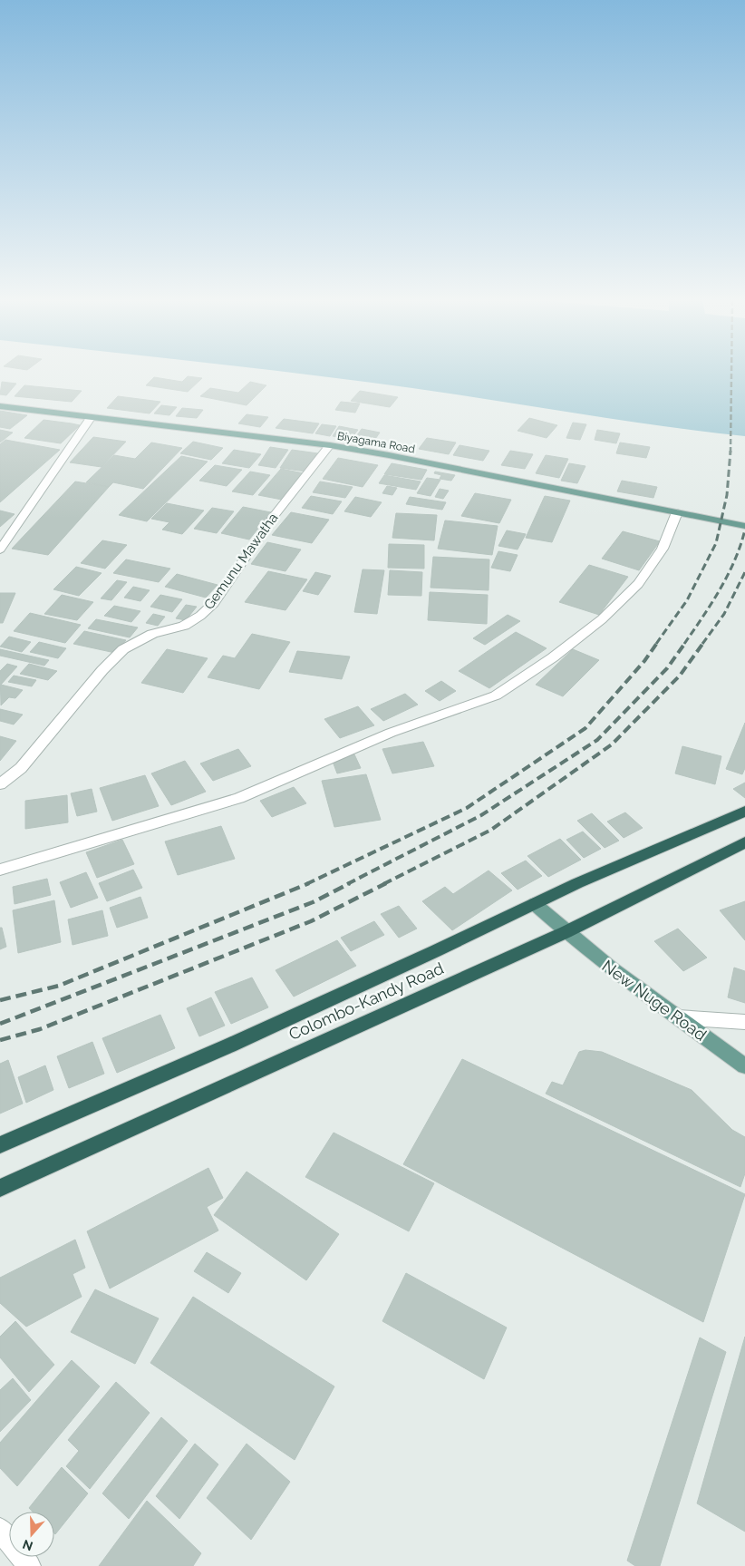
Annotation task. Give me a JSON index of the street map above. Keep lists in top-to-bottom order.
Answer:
{
  "streets": {
    "highway": ["Colombo-Kandy Road"],
    "main road": ["Biyagama Road", "New Nuge Road"],
    "street": ["Gemunu Mawatha"]
  },
  "crossings": [
    ["Biyagama Road", "Gemunu Mawatha"],
    ["New Nuge Road", "Colombo-Kandy Road"]
  ],
  "north": "bottom"
}
